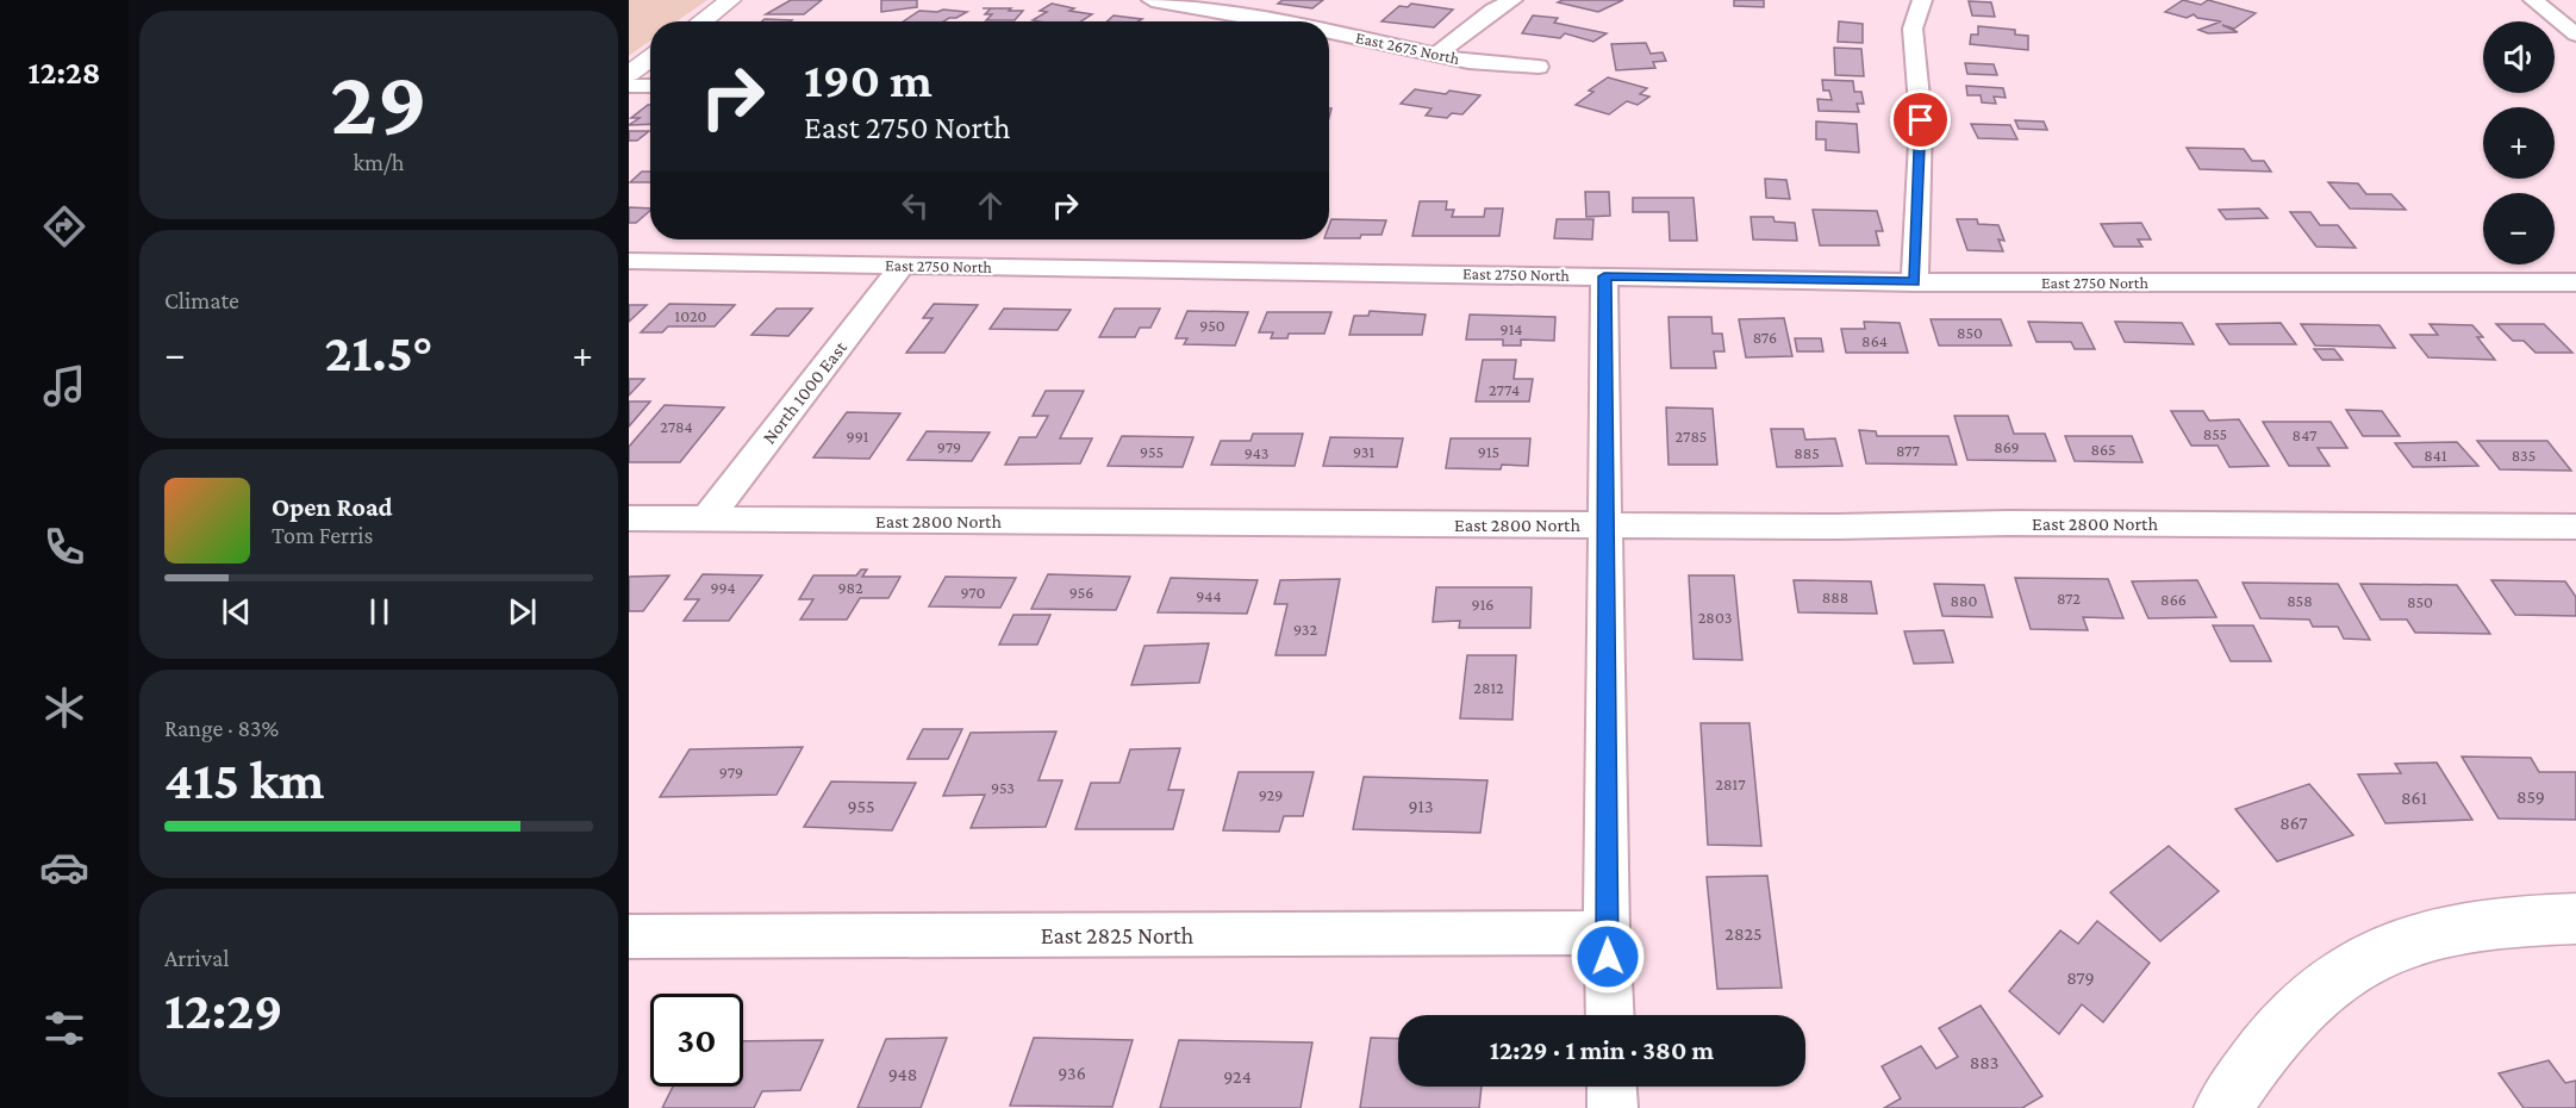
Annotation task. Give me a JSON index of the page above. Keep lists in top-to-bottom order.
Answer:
{
  "streets": {
    "street": [
      "East 2675 North",
      "East 2750 North",
      "North 1000 East",
      "East 2800 North",
      "East 2825 North"
    ]
  },
  "crossings": [
    ["East 2750 North", "North 1000 East"],
    ["North 1000 East", "East 2800 North"]
  ],
  "house_numbers": [
    "1020",
    "950",
    "914",
    "850",
    "876",
    "864",
    "2774",
    "2784",
    "855",
    "847",
    "991",
    "2785",
    "979",
    "869",
    "865",
    "877",
    "955",
    "931",
    "915",
    "943",
    "885",
    "841",
    "835",
    "994",
    "982",
    "970",
    "956",
    "944",
    "888",
    "872",
    "866",
    "880",
    "858",
    "850",
    "916",
    "2803",
    "932",
    "2812",
    "979",
    "2817",
    "953",
    "929",
    "859",
    "861",
    "955",
    "913",
    "867",
    "2825",
    "879",
    "883",
    "936",
    "948",
    "924"
  ],
  "page": {
    "tabs": "12:28",
    "tile": [
      ["29", "km/h"],
      "Climate",
      ["Range · 83%", "415 km"],
      ["Arrival", "12:29"]
    ],
    "map_buttons": ["+", "−"],
    "turn": ["190 m", "East 2750 North"],
    "heat": ["−", "21.5°", "+"],
    "song": ["Open Road", "Tom Ferris"],
    "limit": "30",
    "trip": "12:29 · 1 min · 380 m"
  }
}
